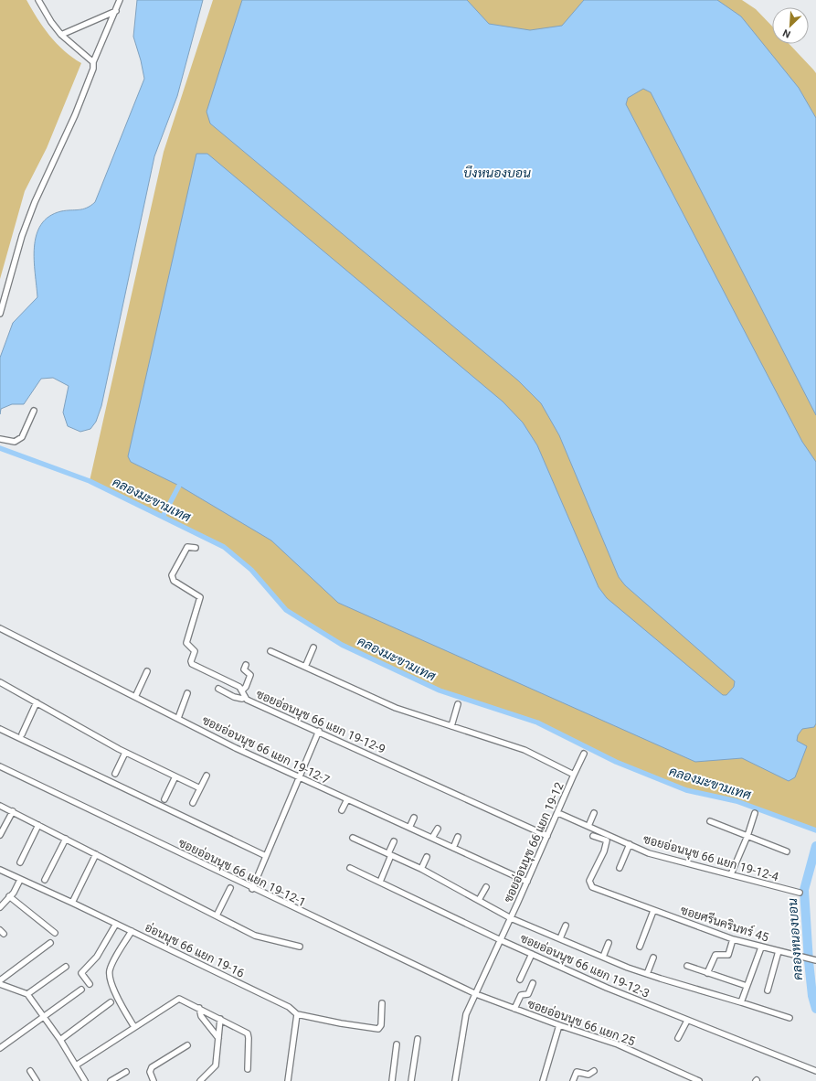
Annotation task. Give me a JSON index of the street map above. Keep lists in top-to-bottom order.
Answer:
{
  "streets": {
    "street": [
      "ซอยอ่อนนุช 66 แยก 19-12-9",
      "ซอยอ่อนนุช 66 แยก 19-12-7",
      "ซอยอ่อนนุช 66 แยก 19-12",
      "ซอยอ่อนนุช 66 แยก 19-12-4",
      "ซอยอ่อนนุช 66 แยก 19-12-1",
      "ซอยศรีนครินทร์ 45",
      "อ่อนนุช 66 แยก 19-16",
      "ซอยอ่อนนุช 66 แยก 19-12-3",
      "ซอยอ่อนนุช 66 แยก 25"
    ]
  },
  "crossings": [
    ["ซอยอ่อนนุช 66 แยก 19-12-9", "ซอยอ่อนนุช 66 แยก 19-12"],
    ["ซอยอ่อนนุช 66 แยก 19-12-7", "ซอยอ่อนนุช 66 แยก 19-12"],
    ["ซอยอ่อนนุช 66 แยก 19-12", "ซอยอ่อนนุช 66 แยก 19-12-4"],
    ["ซอยอ่อนนุช 66 แยก 19-12", "ซอยอ่อนนุช 66 แยก 19-12-1"],
    ["ซอยอ่อนนุช 66 แยก 19-12", "ซอยอ่อนนุช 66 แยก 19-12-3"],
    ["ซอยอ่อนนุช 66 แยก 19-12", "ซอยอ่อนนุช 66 แยก 25"],
    ["ซอยอ่อนนุช 66 แยก 19-12-1", "ซอยอ่อนนุช 66 แยก 25"]
  ],
  "water": ["บึงหนองบอน", "คลองมะขามเทศ", "คลองหนองบอน"],
  "north": "bottom left"
}
